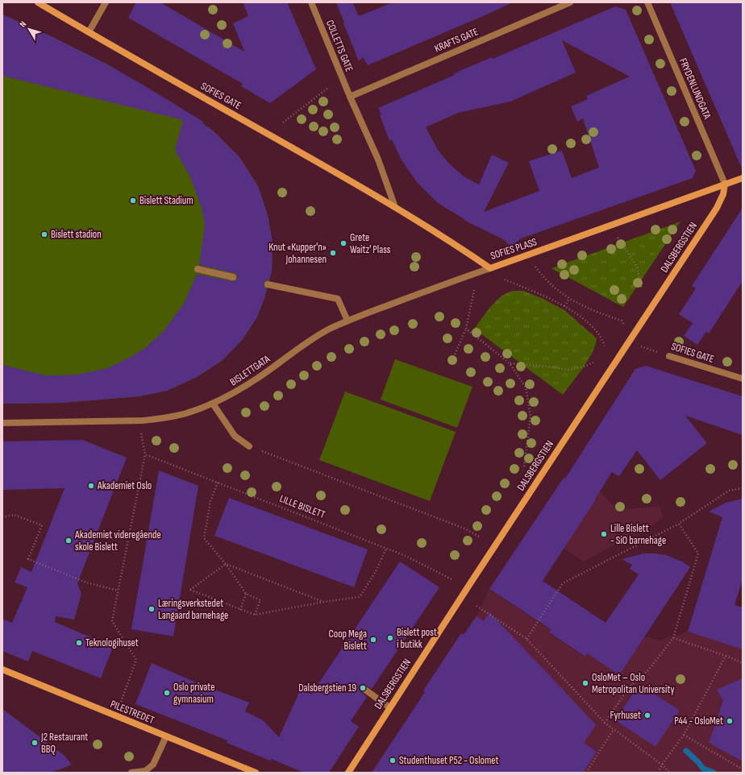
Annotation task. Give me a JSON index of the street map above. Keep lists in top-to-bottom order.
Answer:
{
  "streets": {
    "street": [
      "KRAFTS GATE",
      "COLLETTS GATE",
      "FRYDENLUNDGATA",
      "SOFIES GATE",
      "DALSBERGSTIEN",
      "SOFIES PLASS",
      "BISLETTGATA",
      "PILESTREDET"
    ],
    "path": ["LILLE BISLETT"]
  },
  "crossings": [
    ["KRAFTS GATE", "COLLETTS GATE"],
    ["FRYDENLUNDGATA", "DALSBERGSTIEN"],
    ["FRYDENLUNDGATA", "SOFIES PLASS"],
    ["SOFIES GATE", "SOFIES PLASS"],
    ["DALSBERGSTIEN", "SOFIES PLASS"],
    ["SOFIES PLASS", "BISLETTGATA"]
  ],
  "places": [
    "Bislett Stadium",
    "Bislett stadion",
    "Grete Waitz' Plass",
    "Knut «Kupper'n» Johannesen",
    "Akademiet Oslo",
    "Lille Bislett - SiO barnehage",
    "Akademiet videregående skole Bislett",
    "Læringsverkstedet Langaard barnehage",
    "Bislett post i butikk",
    "Coop Mega Bislett",
    "Teknologihuset",
    "OsloMet – Oslo Metropolitan University",
    "Dalsbergstien 19",
    "Oslo private gymnasium",
    "Fyrhuset",
    "P44 - OsloMet",
    "J2 Restaurant BBQ",
    "Studenthuset P52 - Oslomet"
  ],
  "north": "top left"
}
